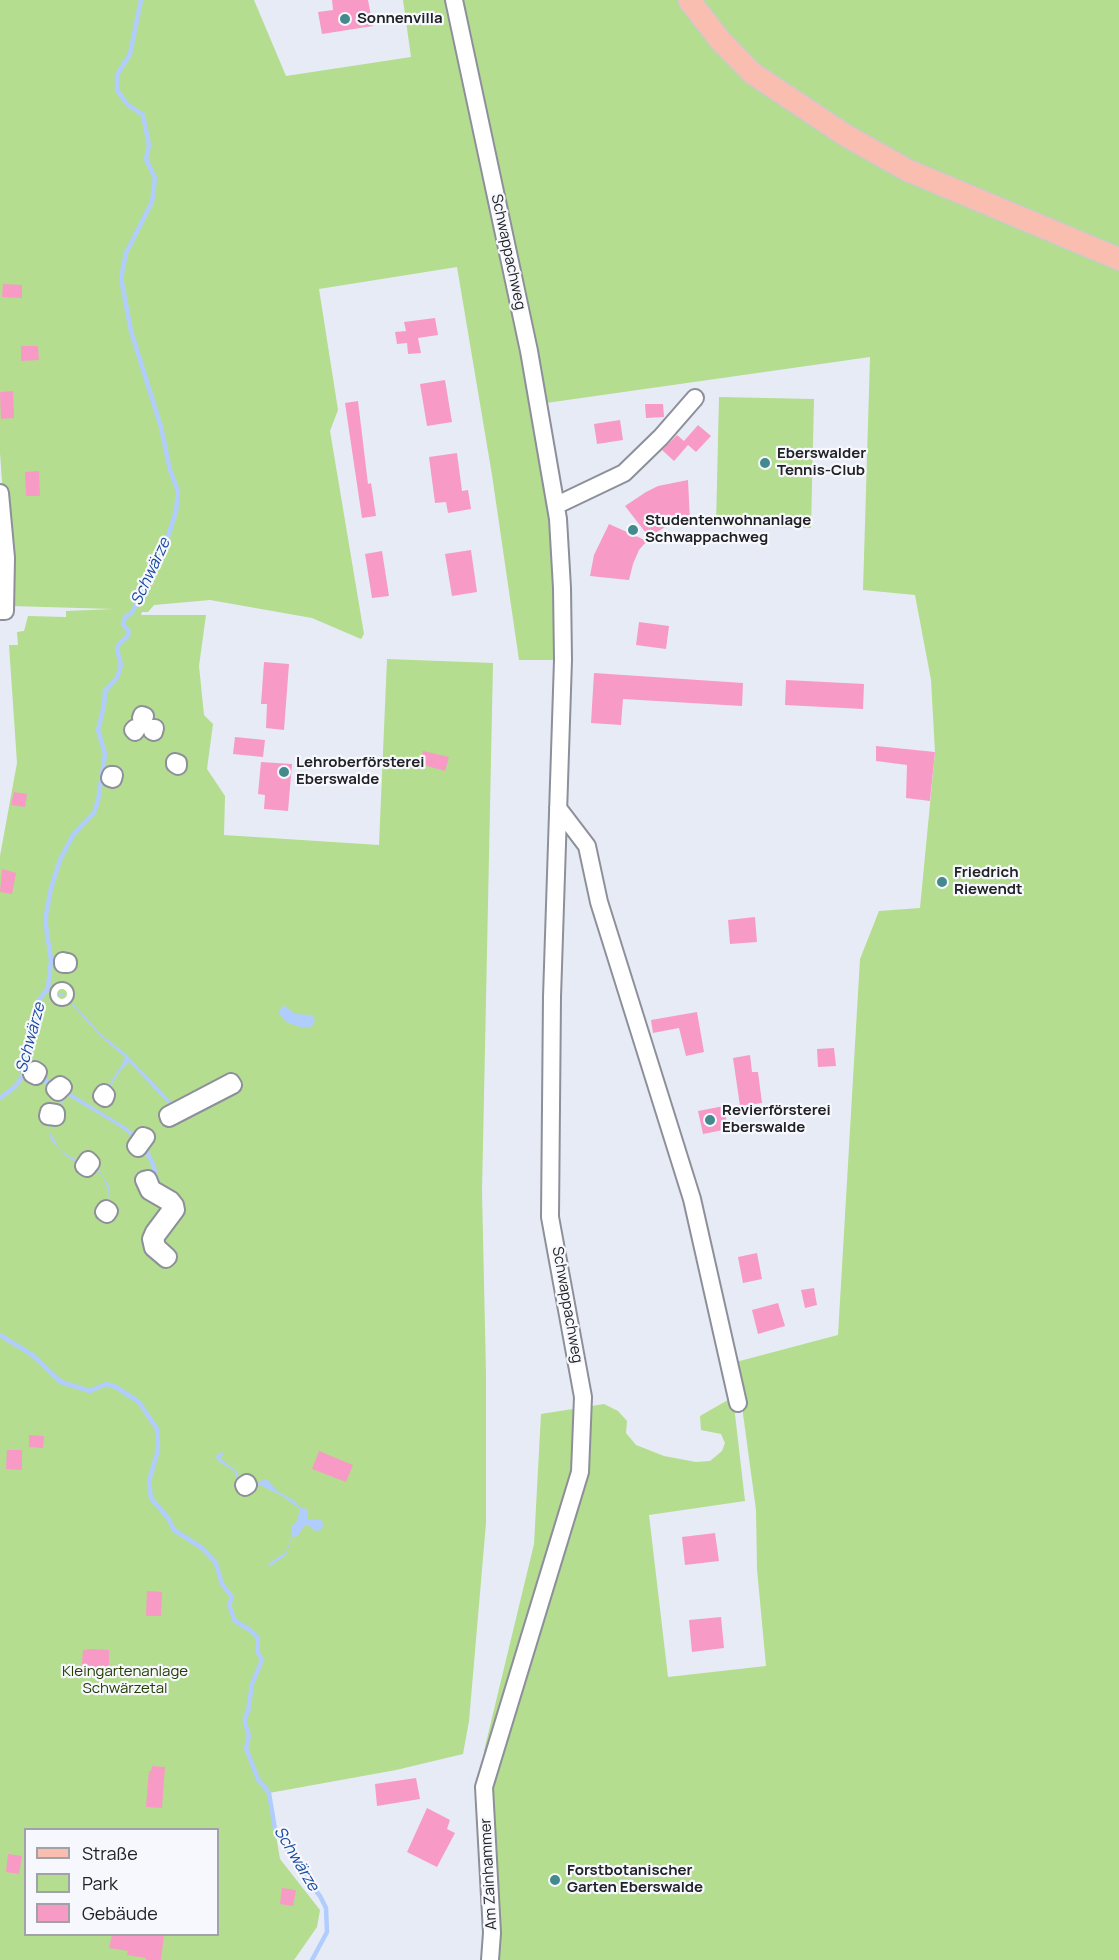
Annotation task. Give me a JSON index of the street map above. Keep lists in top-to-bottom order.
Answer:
{
  "streets": {
    "street": ["Schwappachweg", "Am Zainhammer"]
  },
  "crossings": [
    ["Schwappachweg", "Am Zainhammer"]
  ],
  "water": ["Schwärze"],
  "parks": ["Kleingartenanlage Schwärzetal"],
  "places": [
    "Sonnenvilla",
    "Eberswalder Tennis-Club",
    "Studentenwohnanlage Schwappachweg",
    "Lehroberförsterei Eberswalde",
    "Friedrich Riewendt",
    "Revierförsterei Eberswalde",
    "Forstbotanischer Garten Eberswalde"
  ],
  "legend": ["Straße", "Park", "Gebäude"]
}
